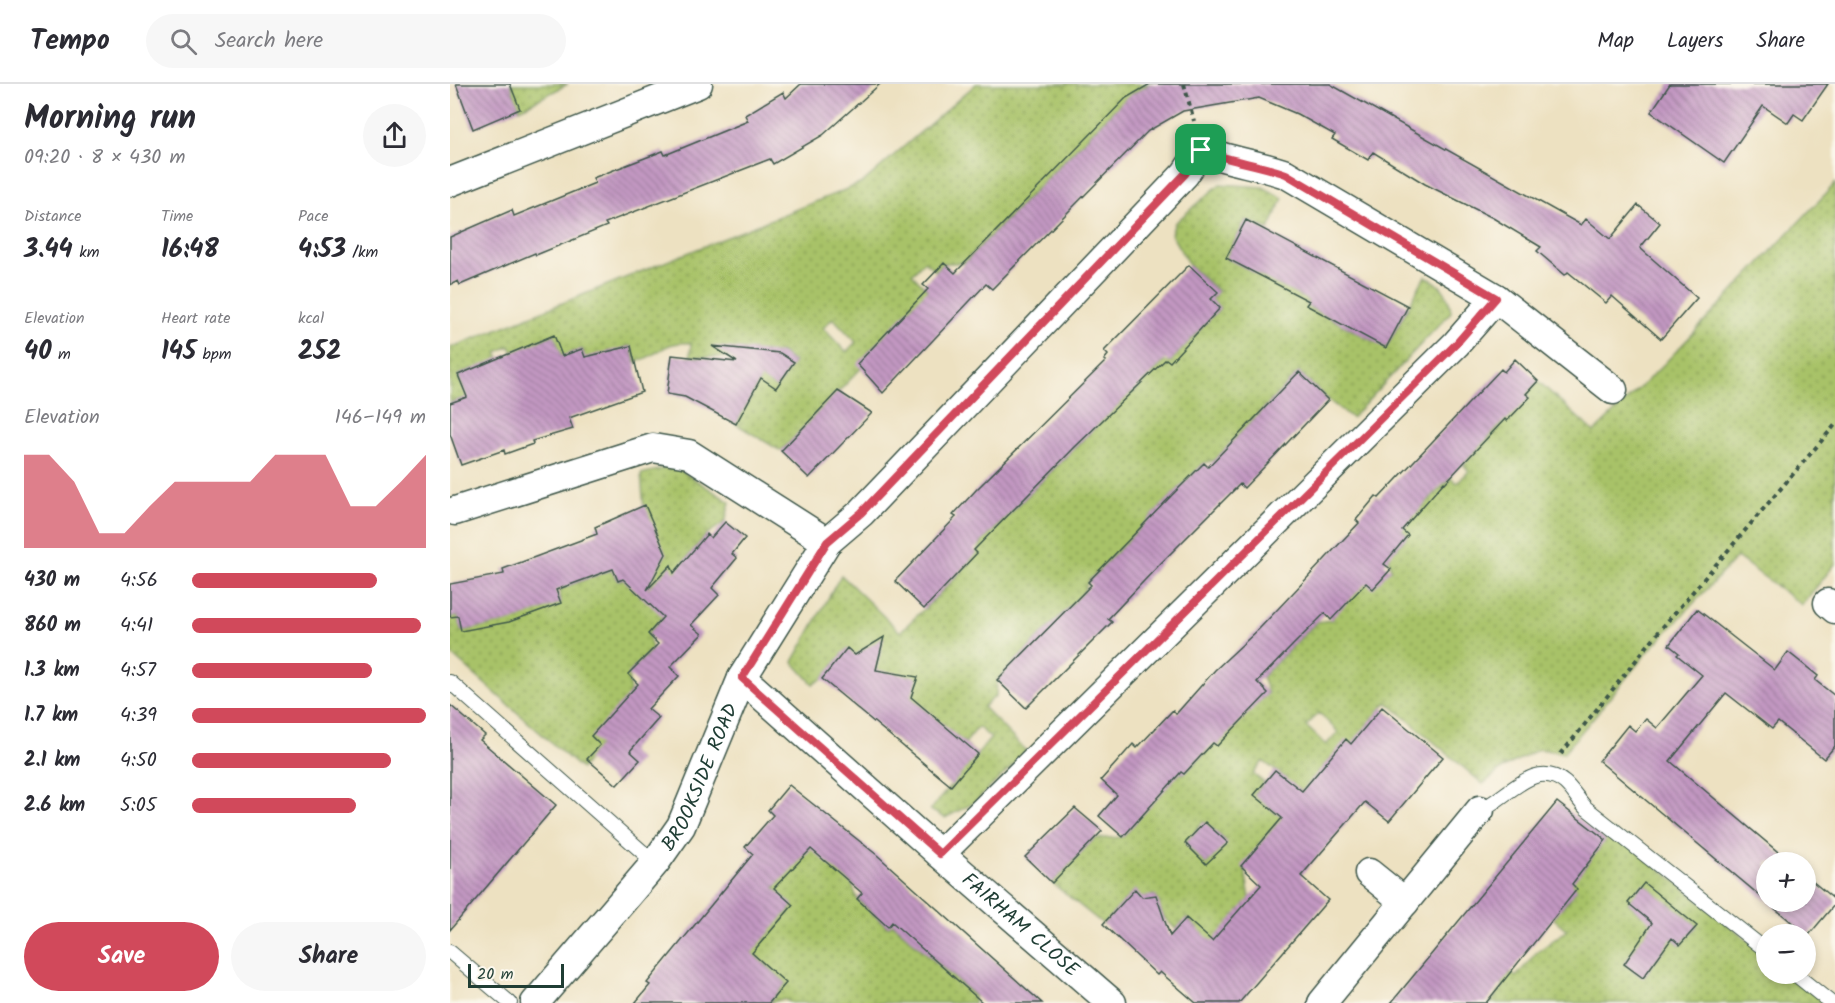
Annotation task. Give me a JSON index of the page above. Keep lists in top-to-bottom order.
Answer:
{
  "streets": {
    "street": ["BROOKSIDE ROAD", "FAIRHAM CLOSE"]
  },
  "crossings": [
    ["BROOKSIDE ROAD", "FAIRHAM CLOSE"]
  ],
  "scale_bar": "20 m",
  "page": {
    "header": "Tempo",
    "search": "Search here",
    "nav": ["Map", "Layers", "Share"],
    "heading": ["Morning run", "09:20 · 8 × 430 m"],
    "stats": [
      ["Distance", "3.44 km"],
      ["Time", "16:48"],
      ["Pace", "4:53 /km"],
      ["Elevation", "40 m"],
      ["Heart rate", "145 bpm"],
      ["kcal", "252"]
    ],
    "chart": ["Elevation", "146–149 m"],
    "list": [
      {
        "name": "430 m",
        "note": "4:56"
      },
      {
        "name": "860 m",
        "note": "4:41"
      },
      {
        "name": "1.3 km",
        "note": "4:57"
      },
      {
        "name": "1.7 km",
        "note": "4:39"
      },
      {
        "name": "2.1 km",
        "note": "4:50"
      },
      {
        "name": "2.6 km",
        "note": "5:05"
      }
    ],
    "map_buttons": ["+", "−"],
    "buttons": ["Save", "Share"],
    "scale": "20 m"
  }
}
